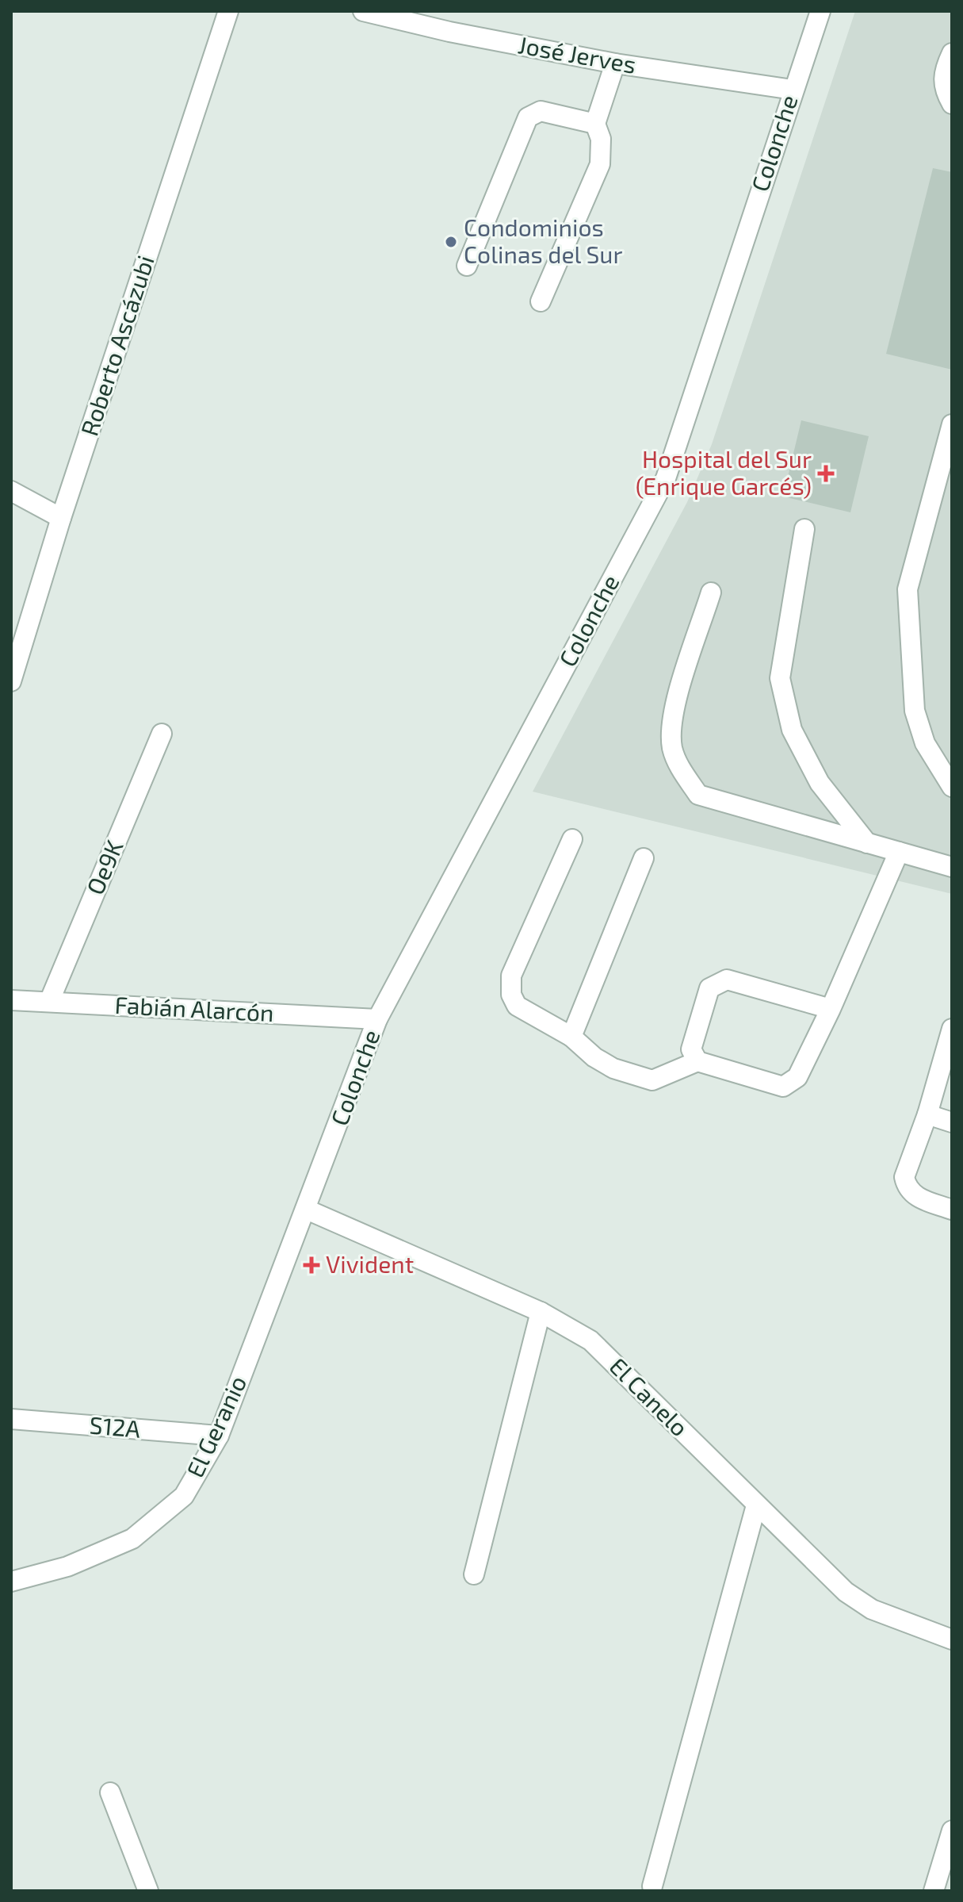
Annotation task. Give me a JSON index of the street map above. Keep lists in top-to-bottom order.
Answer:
{
  "streets": {
    "street": [
      "José Jerves",
      "Colonche",
      "Roberto Ascázubi",
      "Oe9K",
      "Fabián Alarcón",
      "El Canelo",
      "El Geranio",
      "S12A"
    ]
  },
  "crossings": [
    ["José Jerves", "Colonche"],
    ["Colonche", "Fabián Alarcón"],
    ["Colonche", "El Canelo"],
    ["Colonche", "El Geranio"],
    ["Oe9K", "Fabián Alarcón"],
    ["El Canelo", "El Geranio"],
    ["El Geranio", "S12A"]
  ],
  "places": {
    "other": ["Condominios Colinas del Sur"],
    "health": ["Hospital del Sur (Enrique Garcés)", "Vivident"]
  }
}
